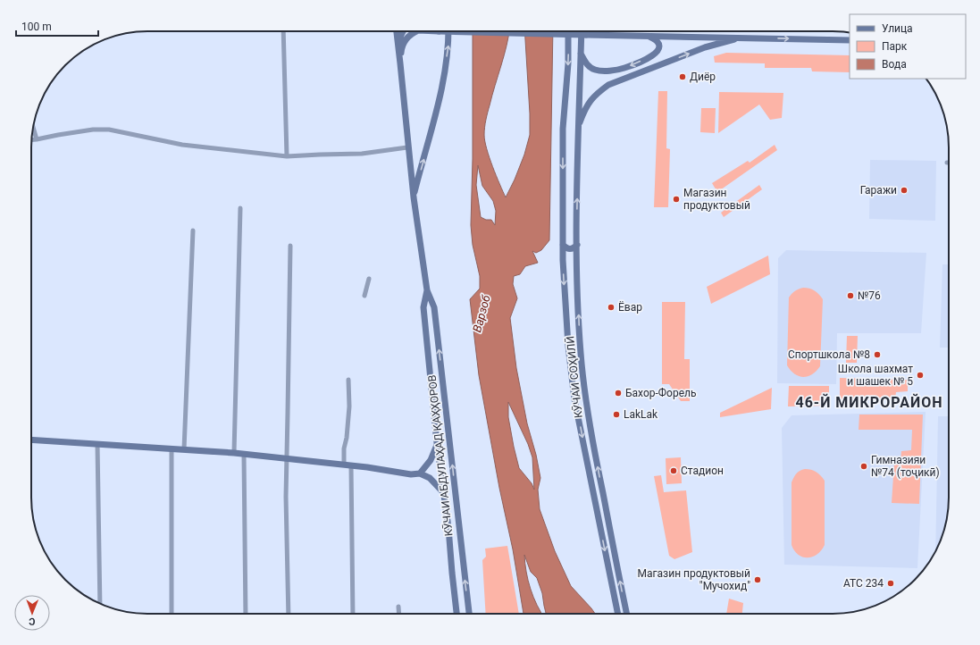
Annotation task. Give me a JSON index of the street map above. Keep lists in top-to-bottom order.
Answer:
{
  "streets": {
    "main road": ["КӮЧАИ СОҲИЛӢ", "КӮЧАИ АБДУЛАҲАД ҚАҲҲОРОВ"]
  },
  "districts": ["46-Й МИКРОРАЙОН"],
  "water": ["Варзоб"],
  "places": [
    "Диёр",
    "Гаражи",
    "Магазин продуктовый",
    "№76",
    "Ёвар",
    "Спортшкола №8",
    "Школа шахмат и шашек № 5",
    "Бахор-Форель",
    "LakLak",
    "Гимназияи №74 (тоҷикӣ)",
    "Стадион",
    "Магазин продуктовый \"Мучохид\"",
    "АТС 234"
  ],
  "legend": ["Улица", "Парк", "Вода"],
  "scale_bar": "100 m",
  "north": "bottom"
}
